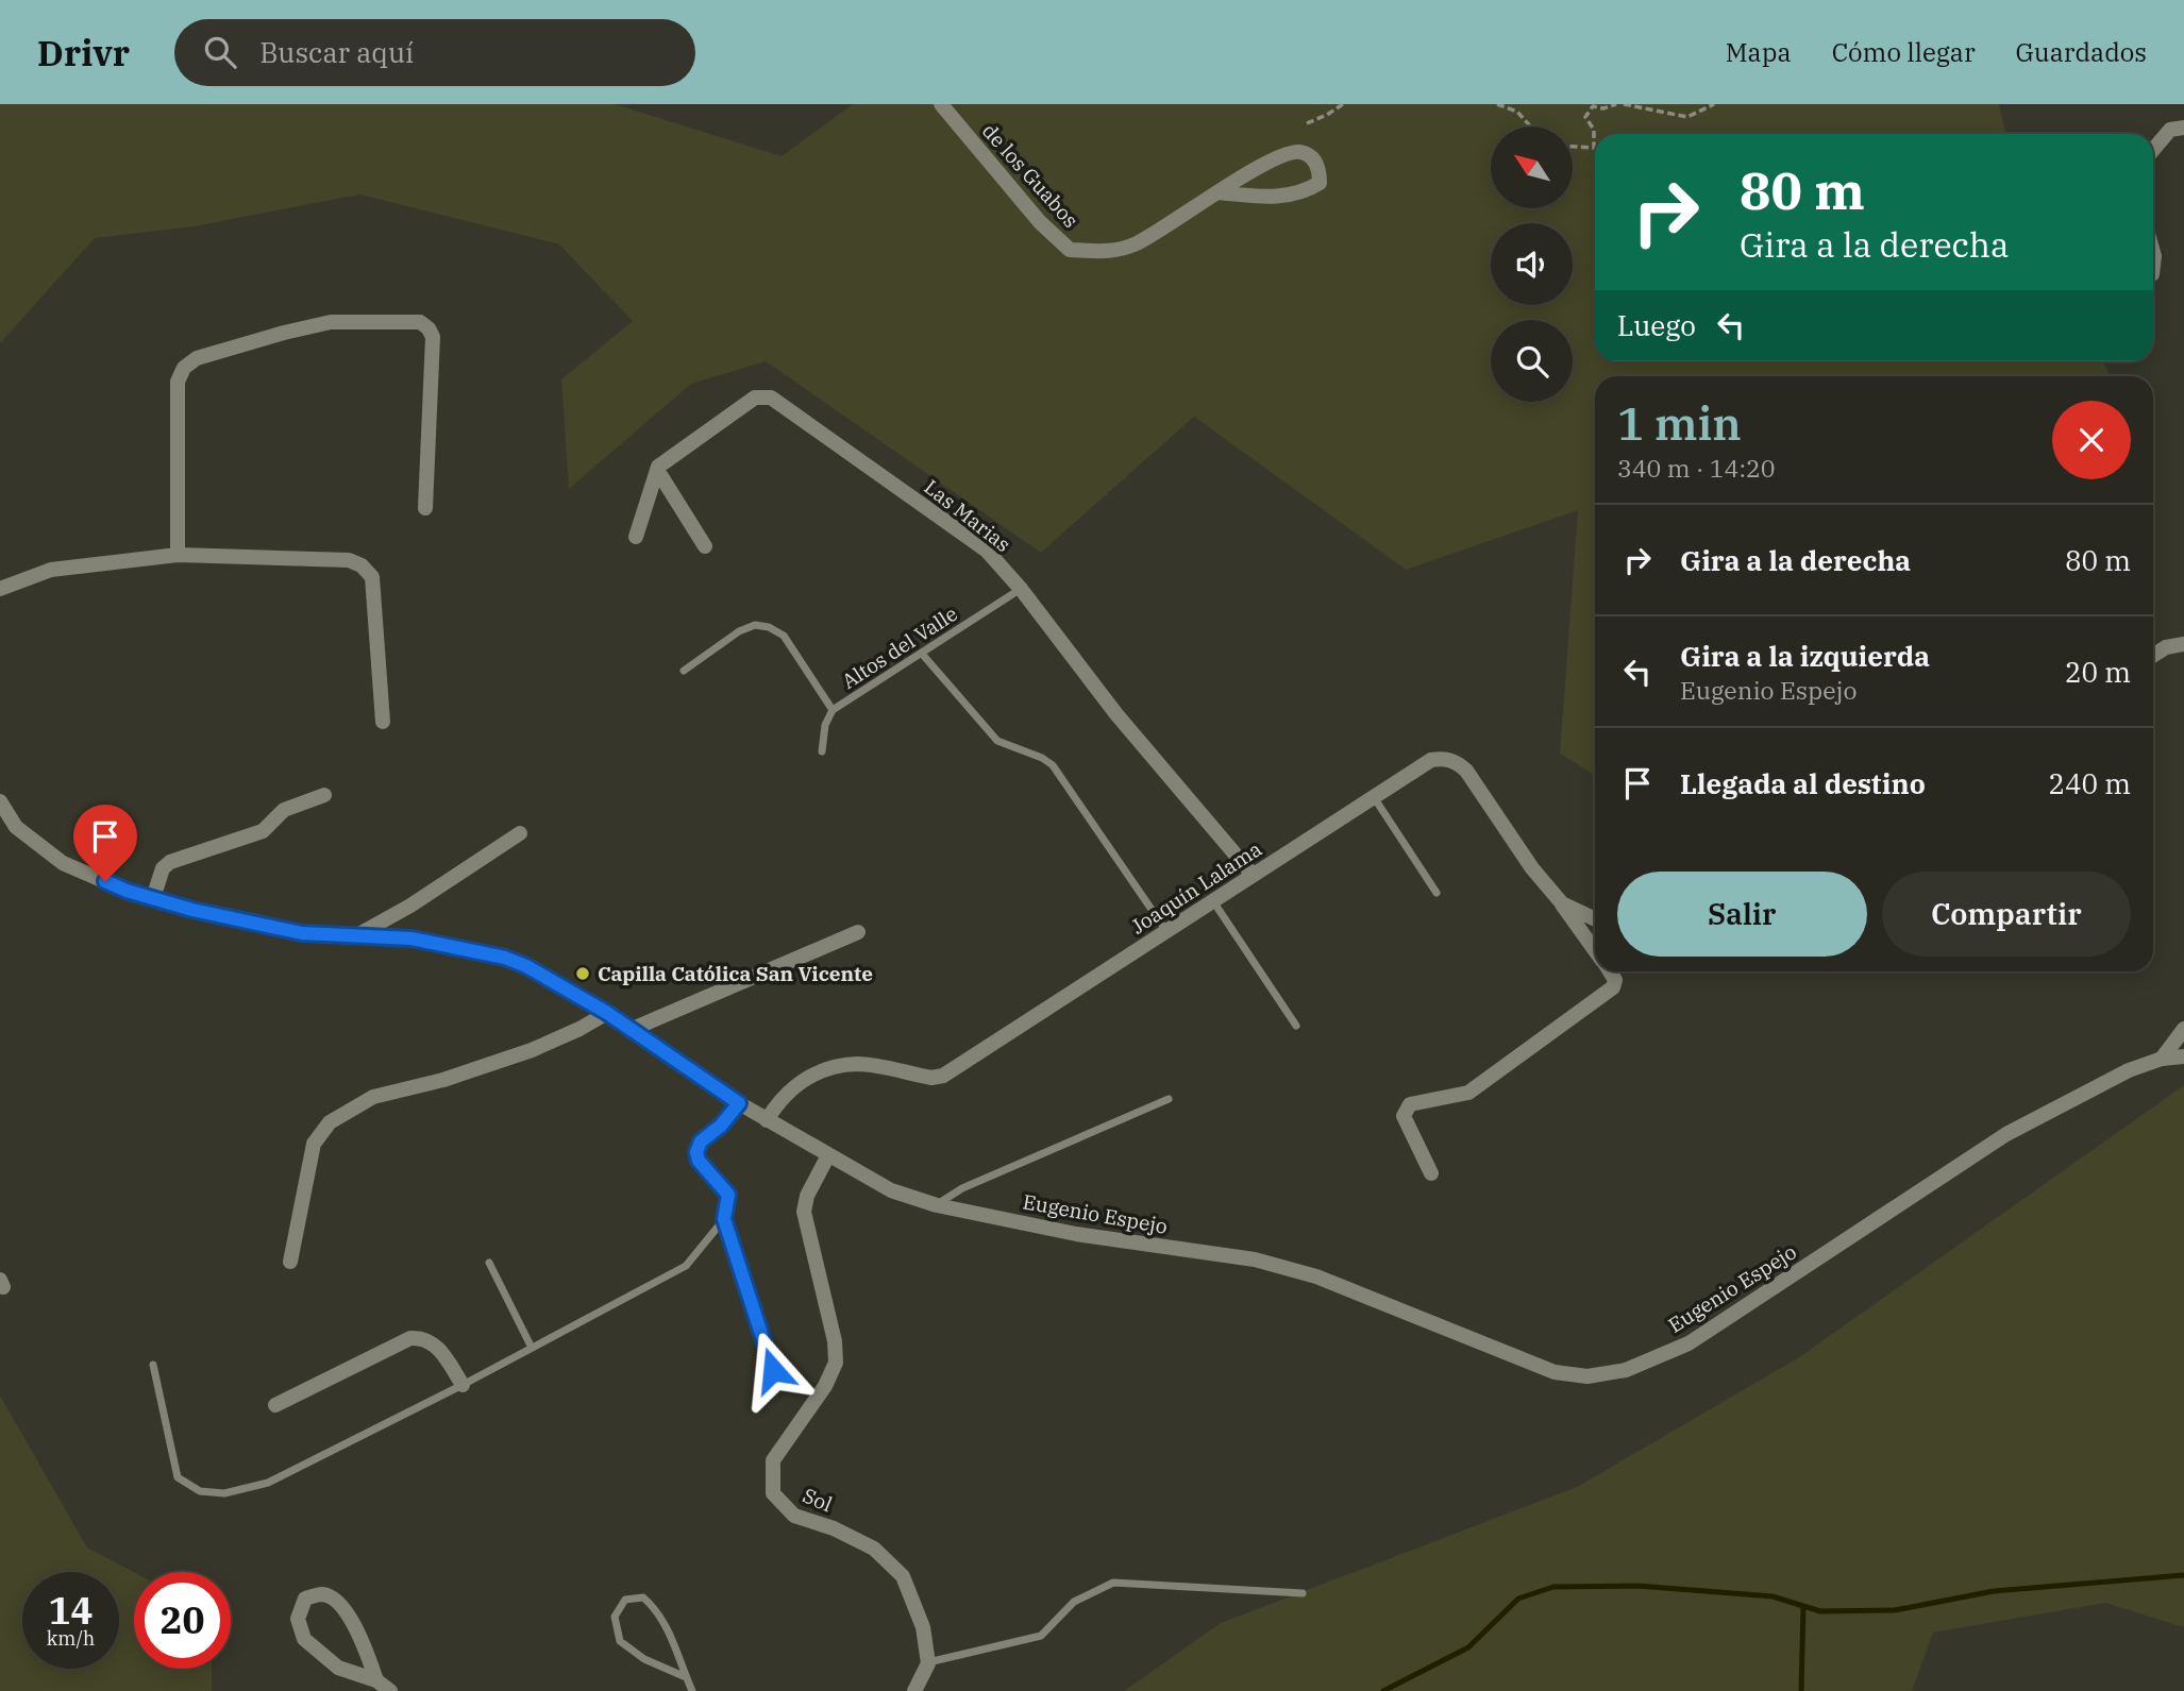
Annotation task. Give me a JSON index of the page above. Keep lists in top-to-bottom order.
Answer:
{
  "streets": {
    "street": [
      "de los Guabos",
      "Las Marias",
      "Joaquín Lalama",
      "Eugenio Espejo",
      "Sol"
    ],
    "lane": ["Altos del Valle"]
  },
  "crossings": [
    ["Las Marias", "Altos del Valle"],
    ["Las Marias", "Joaquín Lalama"],
    ["Joaquín Lalama", "Eugenio Espejo"],
    ["Eugenio Espejo", "Sol"]
  ],
  "places": ["Capilla Católica San Vicente"],
  "north": "top left",
  "page": {
    "header": "Drivr",
    "search": "Buscar aquí",
    "nav": ["Mapa", "Cómo llegar", "Guardados"],
    "turn": ["80 m", "Gira a la derecha"],
    "then": "Luego",
    "heading": ["1 min", "340 m · 14:20"],
    "list": [
      {
        "name": "Gira a la derecha",
        "value": "80 m"
      },
      {
        "name": "Gira a la izquierda",
        "note": "Eugenio Espejo",
        "value": "20 m"
      },
      {
        "name": "Llegada al destino",
        "value": "240 m"
      }
    ],
    "buttons": ["Salir", "Compartir"],
    "speed": "14 km/h",
    "limit": "20"
  }
}
